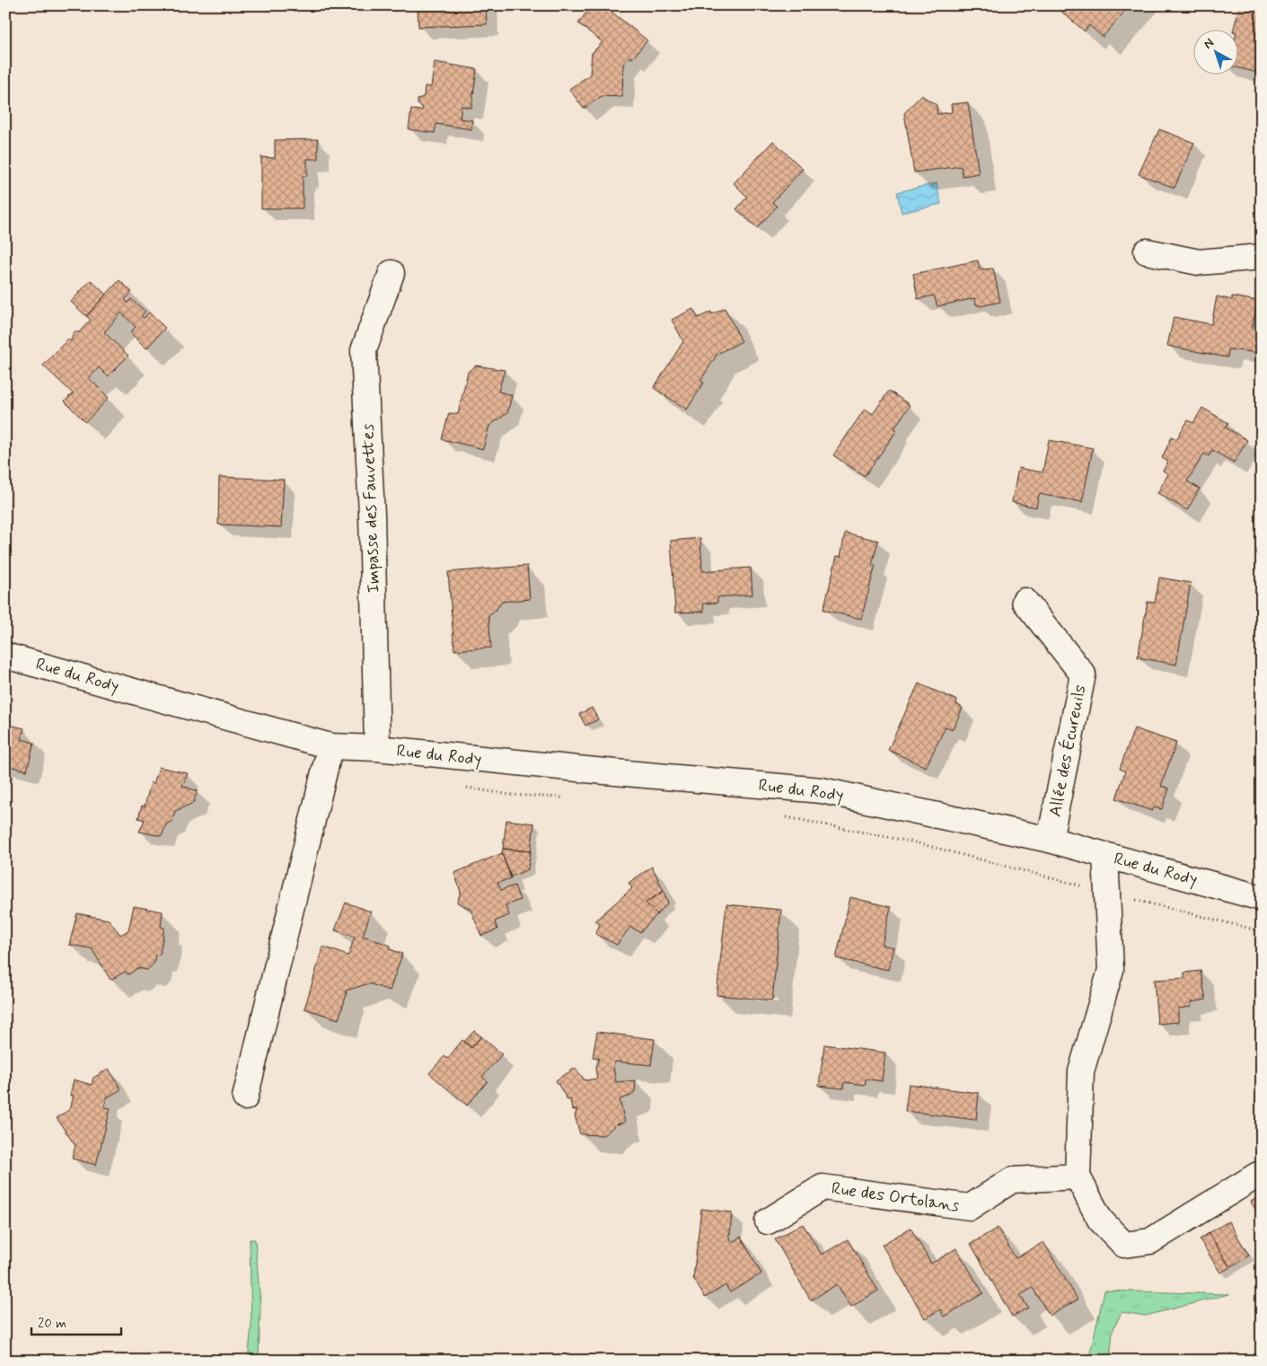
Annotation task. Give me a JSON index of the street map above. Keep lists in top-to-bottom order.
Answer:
{
  "streets": {
    "street": [
      "Impasse des Fauvettes",
      "Rue du Rody",
      "Allée des Écureuils",
      "Rue des Ortolans"
    ]
  },
  "crossings": [
    ["Impasse des Fauvettes", "Rue du Rody"],
    ["Rue du Rody", "Allée des Écureuils"]
  ],
  "scale_bar": "20 m",
  "north": "top left"
}
